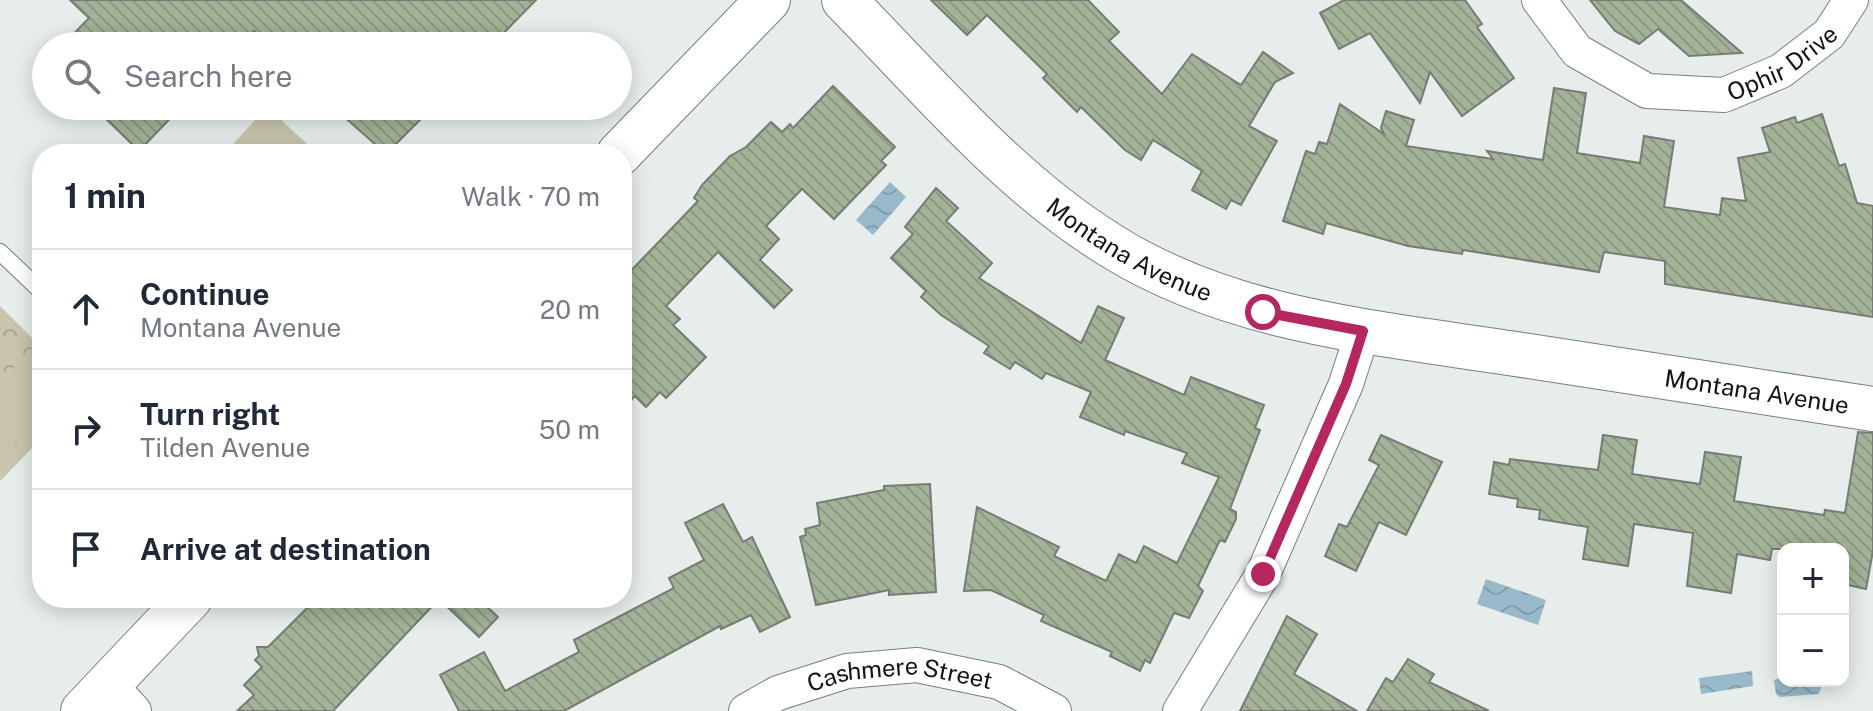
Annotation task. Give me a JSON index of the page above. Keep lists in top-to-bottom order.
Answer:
{
  "streets": {
    "street": ["Ophir Drive", "Montana Avenue", "Cashmere Street"]
  },
  "page": {
    "search": "Search here",
    "heading": ["1 min", "Walk · 70 m"],
    "list": [
      ["Continue", "Montana Avenue", "20 m"],
      ["Turn right", "Tilden Avenue", "50 m"],
      "Arrive at destination"
    ],
    "map_buttons": ["+", "−"]
  }
}
